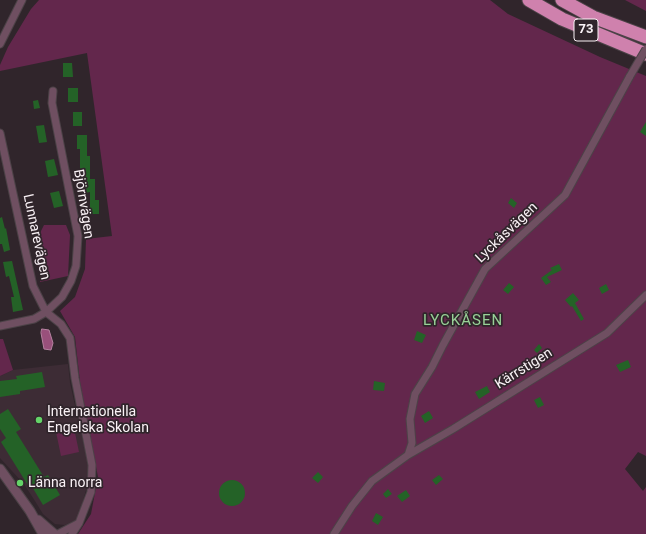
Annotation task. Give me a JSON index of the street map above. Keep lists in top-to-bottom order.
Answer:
{
  "streets": {
    "highway": ["73"],
    "street": [
      "Björnvägen",
      "Lyckåsvägen",
      "Lunnarevägen",
      "Kärrstigen"
    ]
  },
  "crossings": [
    ["Björnvägen", "Lunnarevägen"],
    ["Lyckåsvägen", "Kärrstigen"]
  ],
  "districts": ["LYCKÅSEN"],
  "places": ["Internationella Engelska Skolan", "Länna norra"]
}
